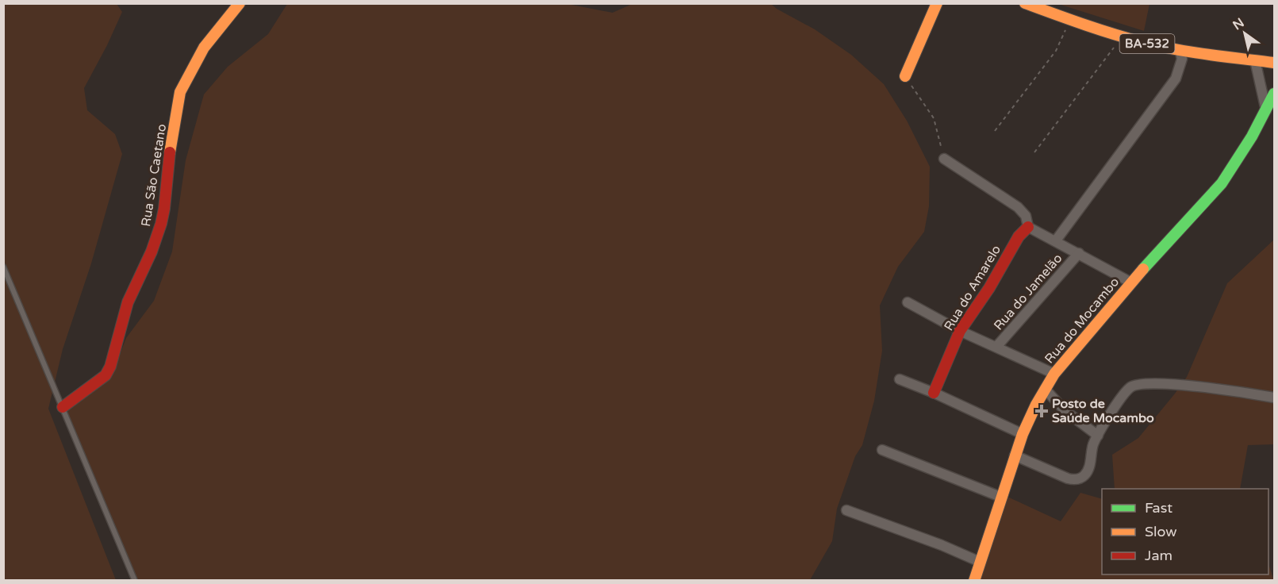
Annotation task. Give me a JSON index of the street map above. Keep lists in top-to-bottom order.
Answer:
{
  "streets": {
    "street": [
      "BA-532",
      "Rua São Caetano",
      "Rua do Amarelo",
      "Rua do Jamelão",
      "Rua do Mocambo"
    ]
  },
  "places": {
    "health": ["Posto de Saúde Mocambo"]
  },
  "legend": ["Fast", "Slow", "Jam"],
  "north": "top left"
}
